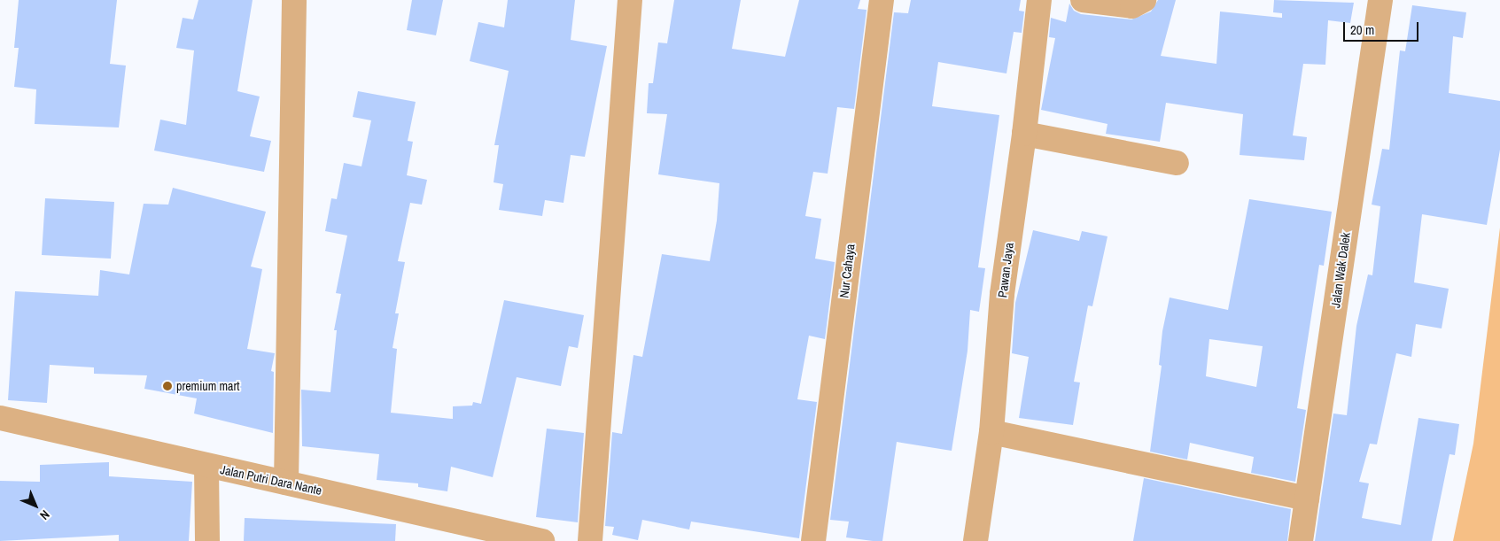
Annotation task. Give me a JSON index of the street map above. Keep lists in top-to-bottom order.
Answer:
{
  "streets": {
    "street": [
      "Pawan Jaya",
      "Jalan Wak Dalek",
      "Nur Cahaya",
      "Jalan Putri Dara Nante"
    ]
  },
  "places": ["premium mart"],
  "scale_bar": "20 m",
  "north": "bottom right"
}
